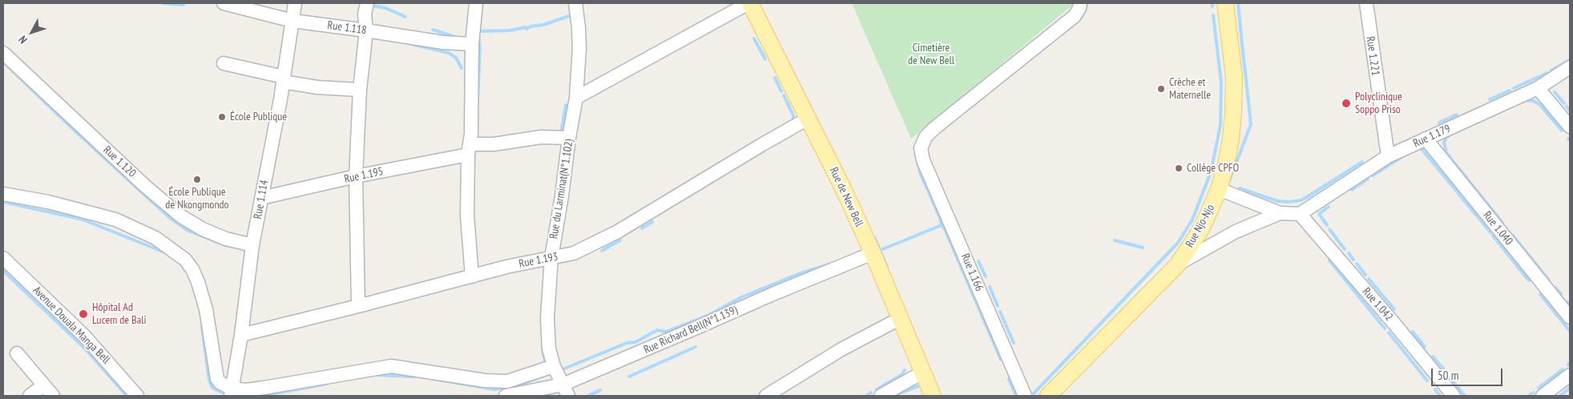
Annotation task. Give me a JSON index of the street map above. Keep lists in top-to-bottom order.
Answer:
{
  "streets": {
    "main road": ["Rue de New Bell", "Rue Njo-Njo"],
    "street": [
      "Rue 1.118",
      "Rue 1.221",
      "Rue 1.179",
      "Rue 1.120",
      "Rue 1.195",
      "Rue du Larminat(N°1.102)",
      "Rue 1.114",
      "Rue 1.040",
      "Rue 1.193",
      "Rue 1.166",
      "Rue 1.042",
      "Avenue Douala Manga Bell",
      "Rue Richard Bell(N°1.139)"
    ]
  },
  "crossings": [
    ["Rue 1.118", "Rue 1.114"],
    ["Rue 1.221", "Rue 1.179"],
    ["Rue 1.179", "Rue 1.040"],
    ["Rue 1.179", "Rue 1.042"],
    ["Rue 1.120", "Rue 1.114"],
    ["Rue 1.195", "Rue du Larminat(N°1.102)"],
    ["Rue 1.195", "Rue 1.114"],
    ["Rue du Larminat(N°1.102)", "Rue 1.193"],
    ["Rue du Larminat(N°1.102)", "Rue Richard Bell(N°1.139)"],
    ["Rue de New Bell", "Rue 1.193"],
    ["Rue de New Bell", "Rue Richard Bell(N°1.139)"],
    ["Rue 1.114", "Rue 1.193"]
  ],
  "parks": ["Cimetière de New Bell"],
  "places": [
    "Crèche et Maternelle",
    "Polyclinique Soppo Priso",
    "École Publique",
    "Collège CPFO",
    "École Publique de Nkongmondo",
    "Hôpital Ad Lucem de Bali"
  ],
  "scale_bar": "50 m",
  "north": "bottom left"
}
